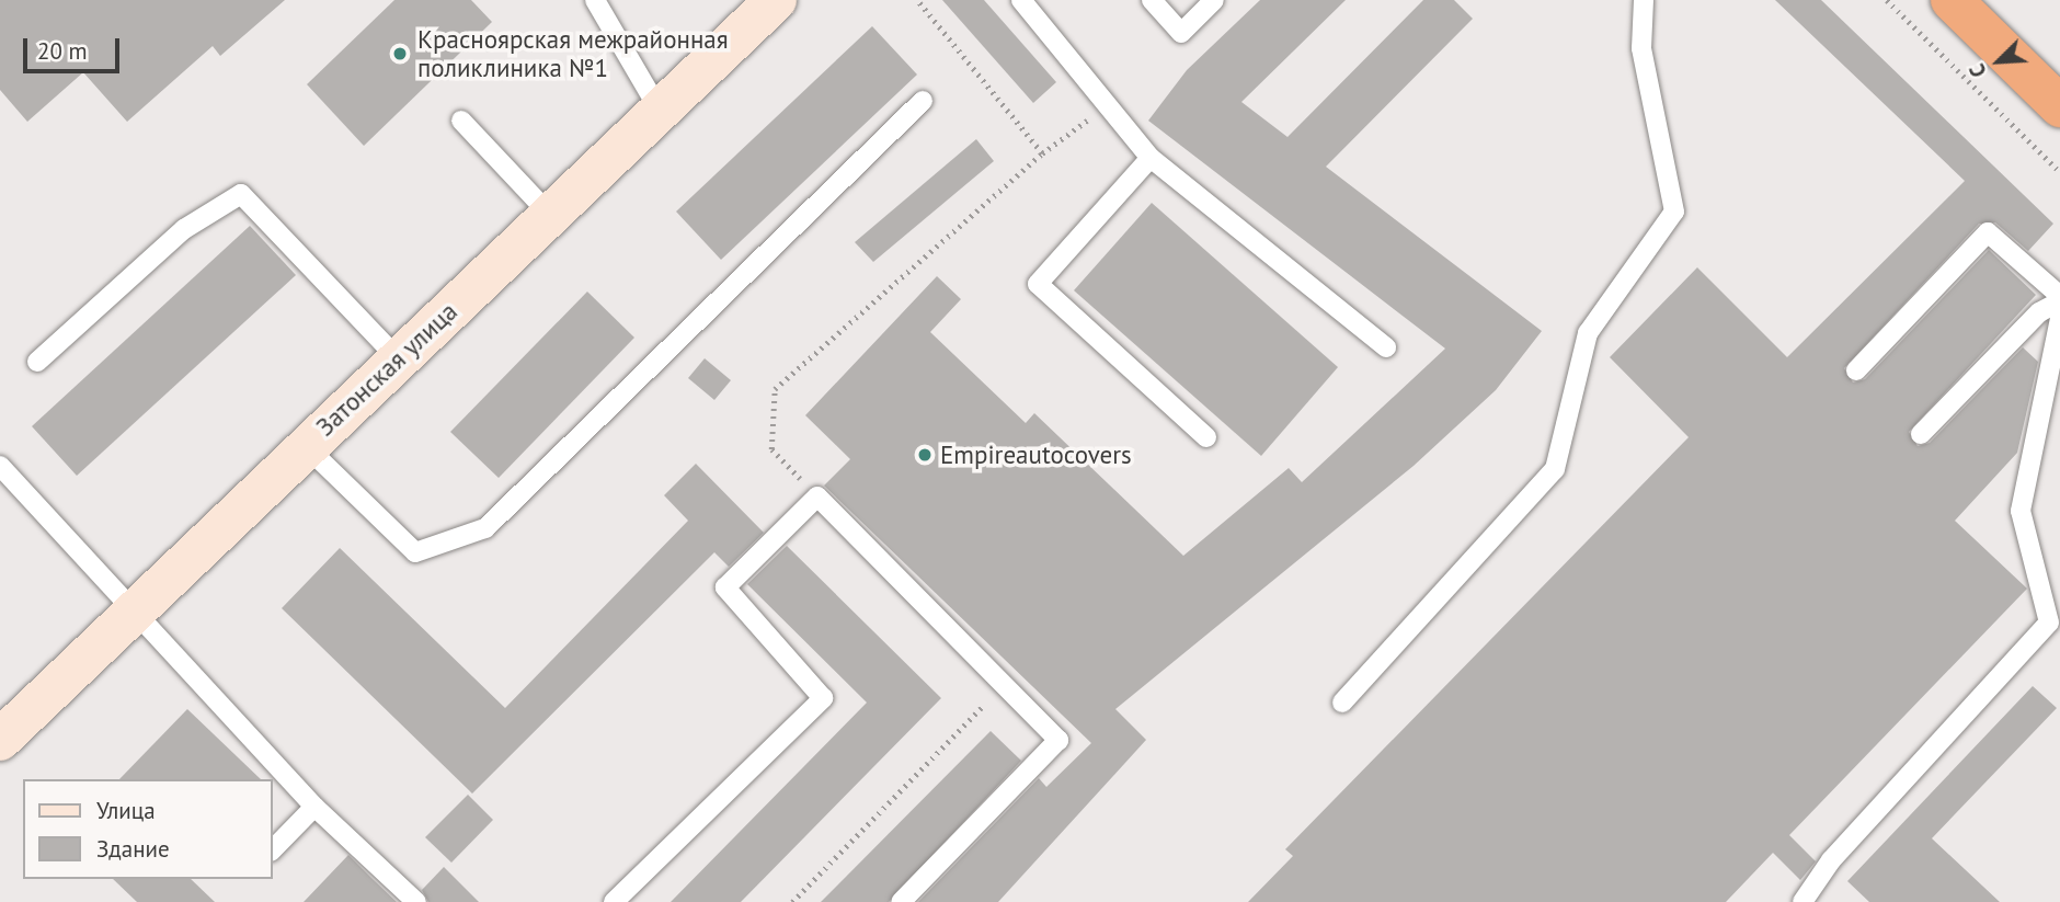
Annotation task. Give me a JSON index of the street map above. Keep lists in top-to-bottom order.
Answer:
{
  "streets": {
    "main road": ["Затонская улица"]
  },
  "places": ["Красноярская межрайонная поликлиника №1", "Empireautocovers"],
  "legend": ["Улица", "Здание"],
  "scale_bar": "20 m",
  "north": "bottom left"
}
